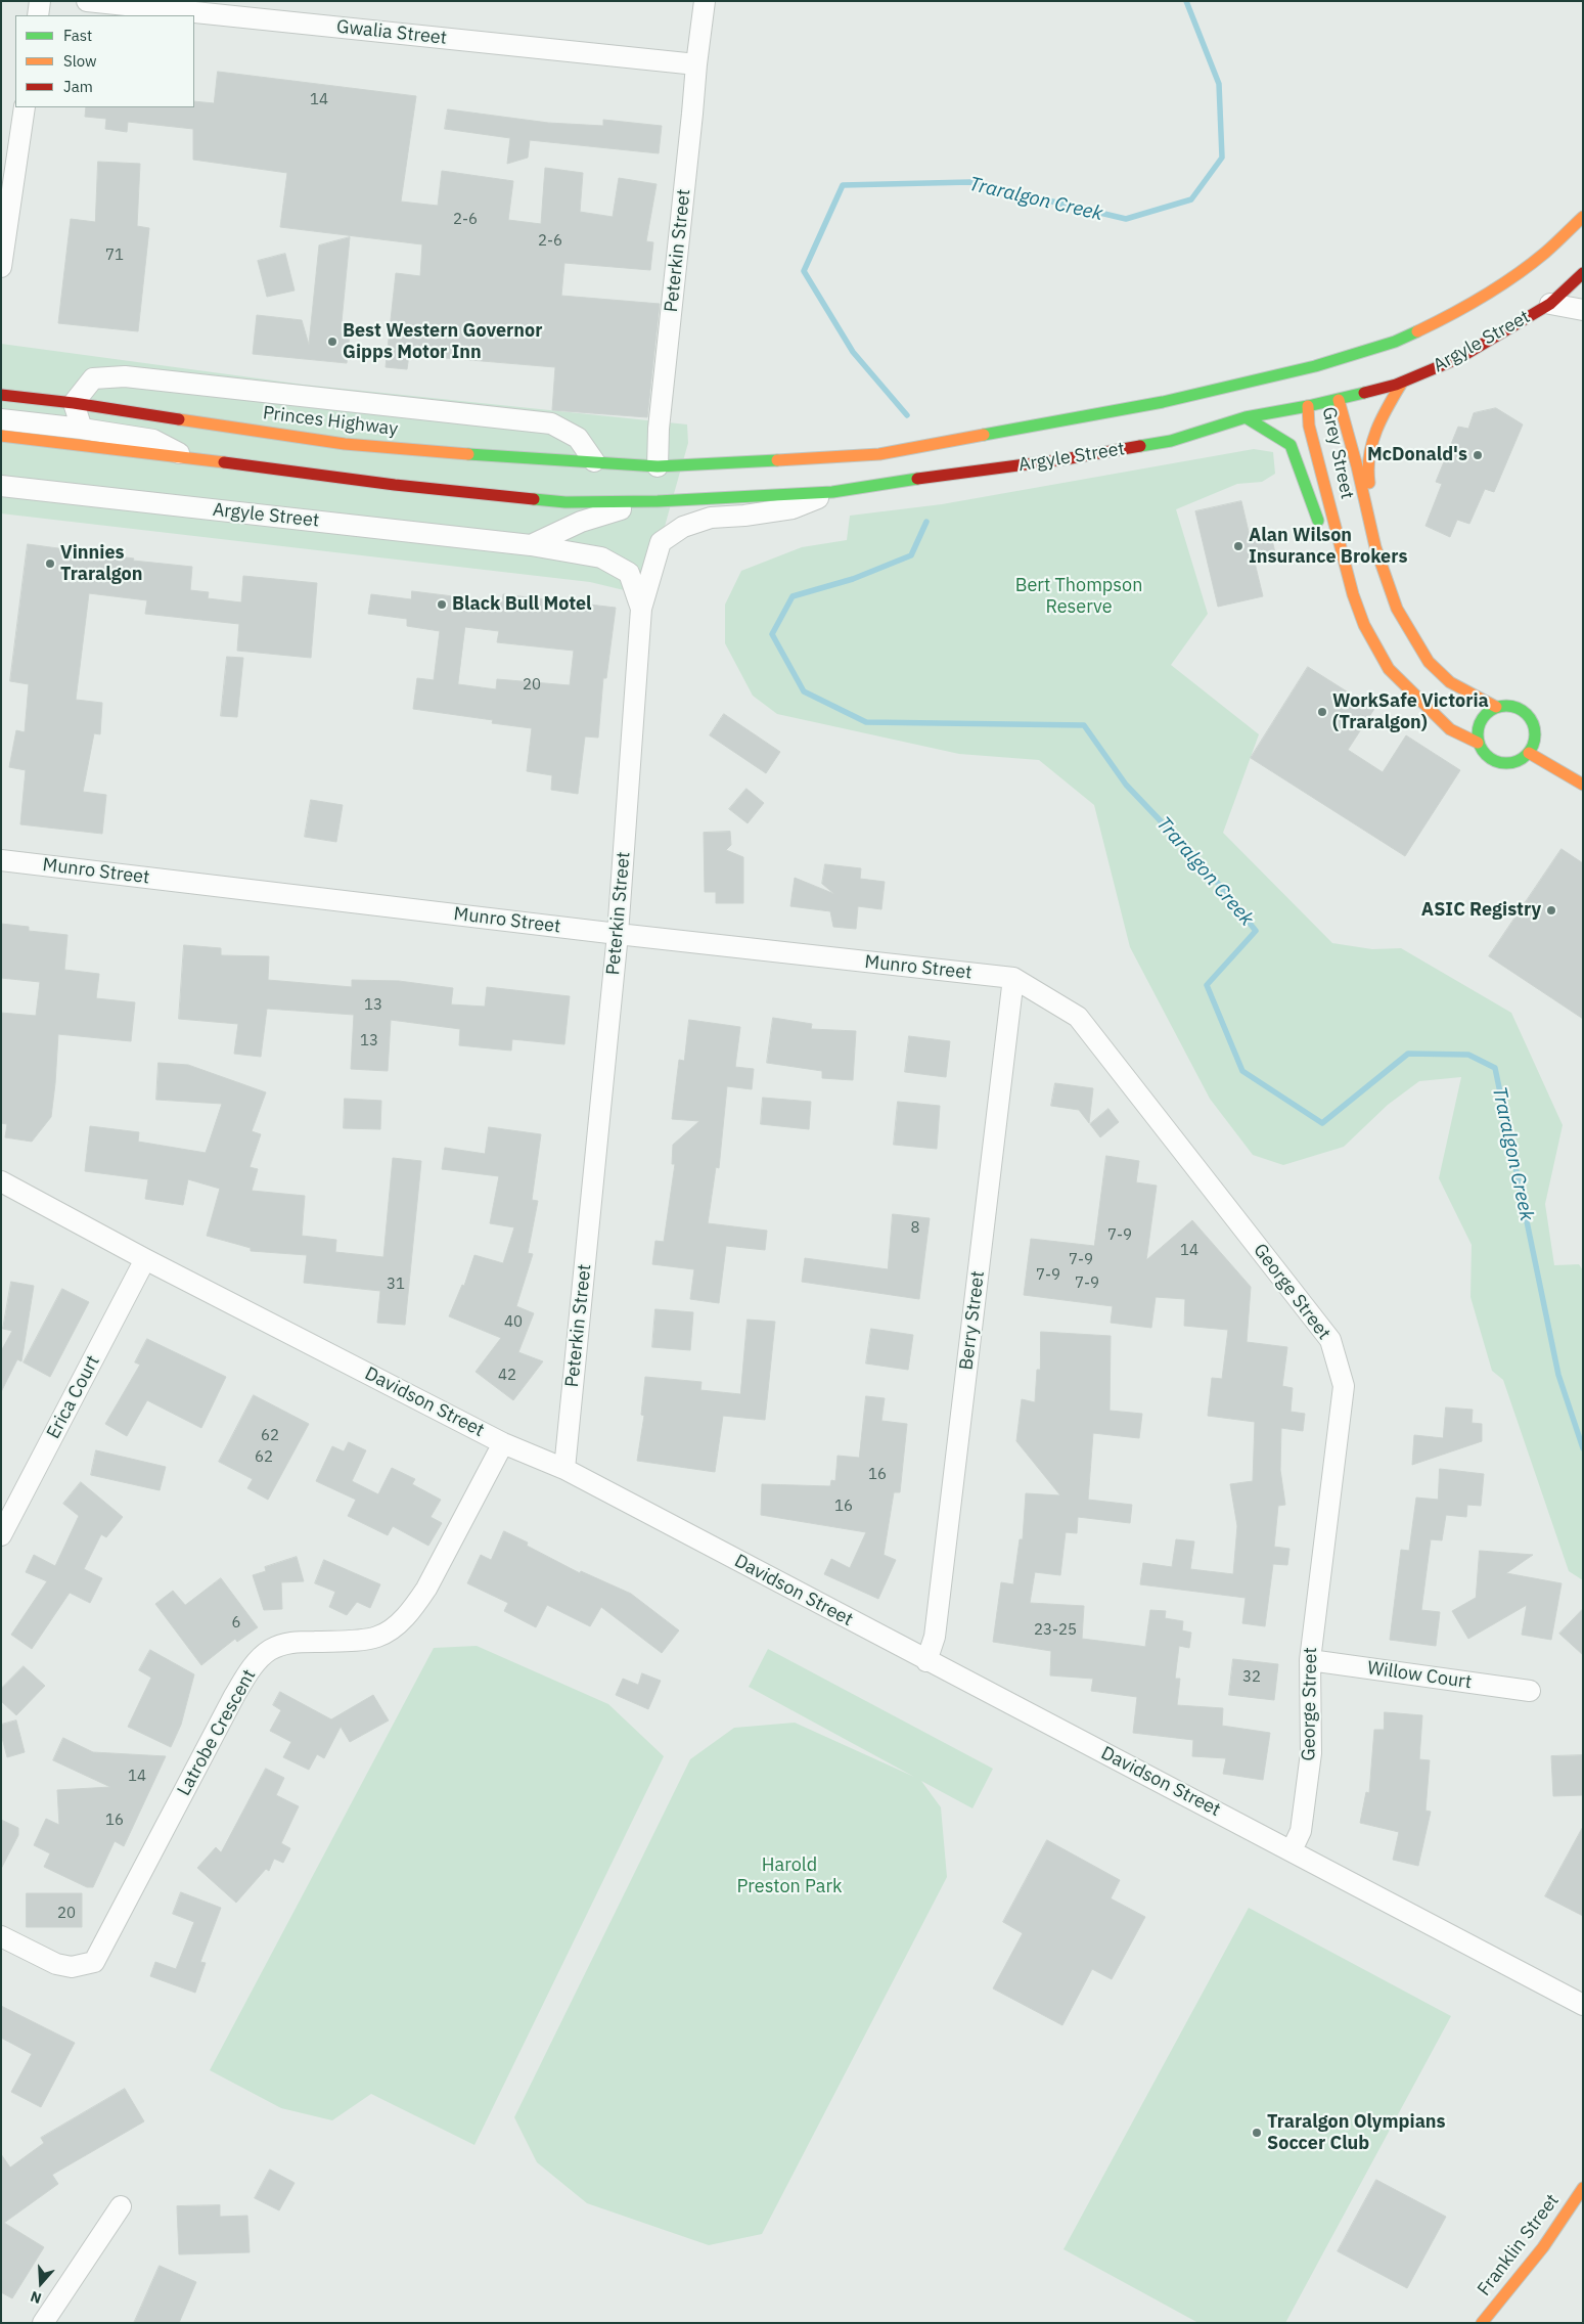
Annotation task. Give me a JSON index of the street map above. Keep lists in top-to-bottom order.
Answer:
{
  "streets": {
    "main road": [
      "Argyle Street",
      "Princes Highway",
      "Grey Street",
      "Franklin Street"
    ],
    "street": [
      "Gwalia Street",
      "Peterkin Street",
      "Munro Street",
      "George Street",
      "Berry Street",
      "Erica Court",
      "Davidson Street",
      "Willow Court",
      "Latrobe Crescent"
    ]
  },
  "crossings": [
    ["Gwalia Street", "Peterkin Street"],
    ["Peterkin Street", "Argyle Street"],
    ["Peterkin Street", "Princes Highway"],
    ["Peterkin Street", "Munro Street"],
    ["Peterkin Street", "Davidson Street"],
    ["Argyle Street", "Princes Highway"],
    ["Argyle Street", "Grey Street"],
    ["Munro Street", "George Street"],
    ["Munro Street", "Berry Street"],
    ["George Street", "Berry Street"],
    ["George Street", "Davidson Street"],
    ["George Street", "Willow Court"],
    ["Berry Street", "Davidson Street"],
    ["Erica Court", "Davidson Street"],
    ["Davidson Street", "Latrobe Crescent"]
  ],
  "water": ["Traralgon Creek"],
  "parks": ["Bert Thompson Reserve", "Harold Preston Park"],
  "places": [
    "Best Western Governor Gipps Motor Inn",
    "McDonald's",
    "Alan Wilson Insurance Brokers",
    "Vinnies Traralgon",
    "Black Bull Motel",
    "WorkSafe Victoria (Traralgon)",
    "ASIC Registry",
    "Traralgon Olympians Soccer Club"
  ],
  "house_numbers": [
    "14",
    "2-6",
    "2-6",
    "71",
    "20",
    "13",
    "13",
    "8",
    "7-9",
    "14",
    "7-9",
    "7-9",
    "7-9",
    "31",
    "40",
    "42",
    "62",
    "62",
    "16",
    "16",
    "6",
    "23-25",
    "32",
    "14",
    "16",
    "20"
  ],
  "legend": ["Fast", "Slow", "Jam"],
  "north": "bottom"
}
